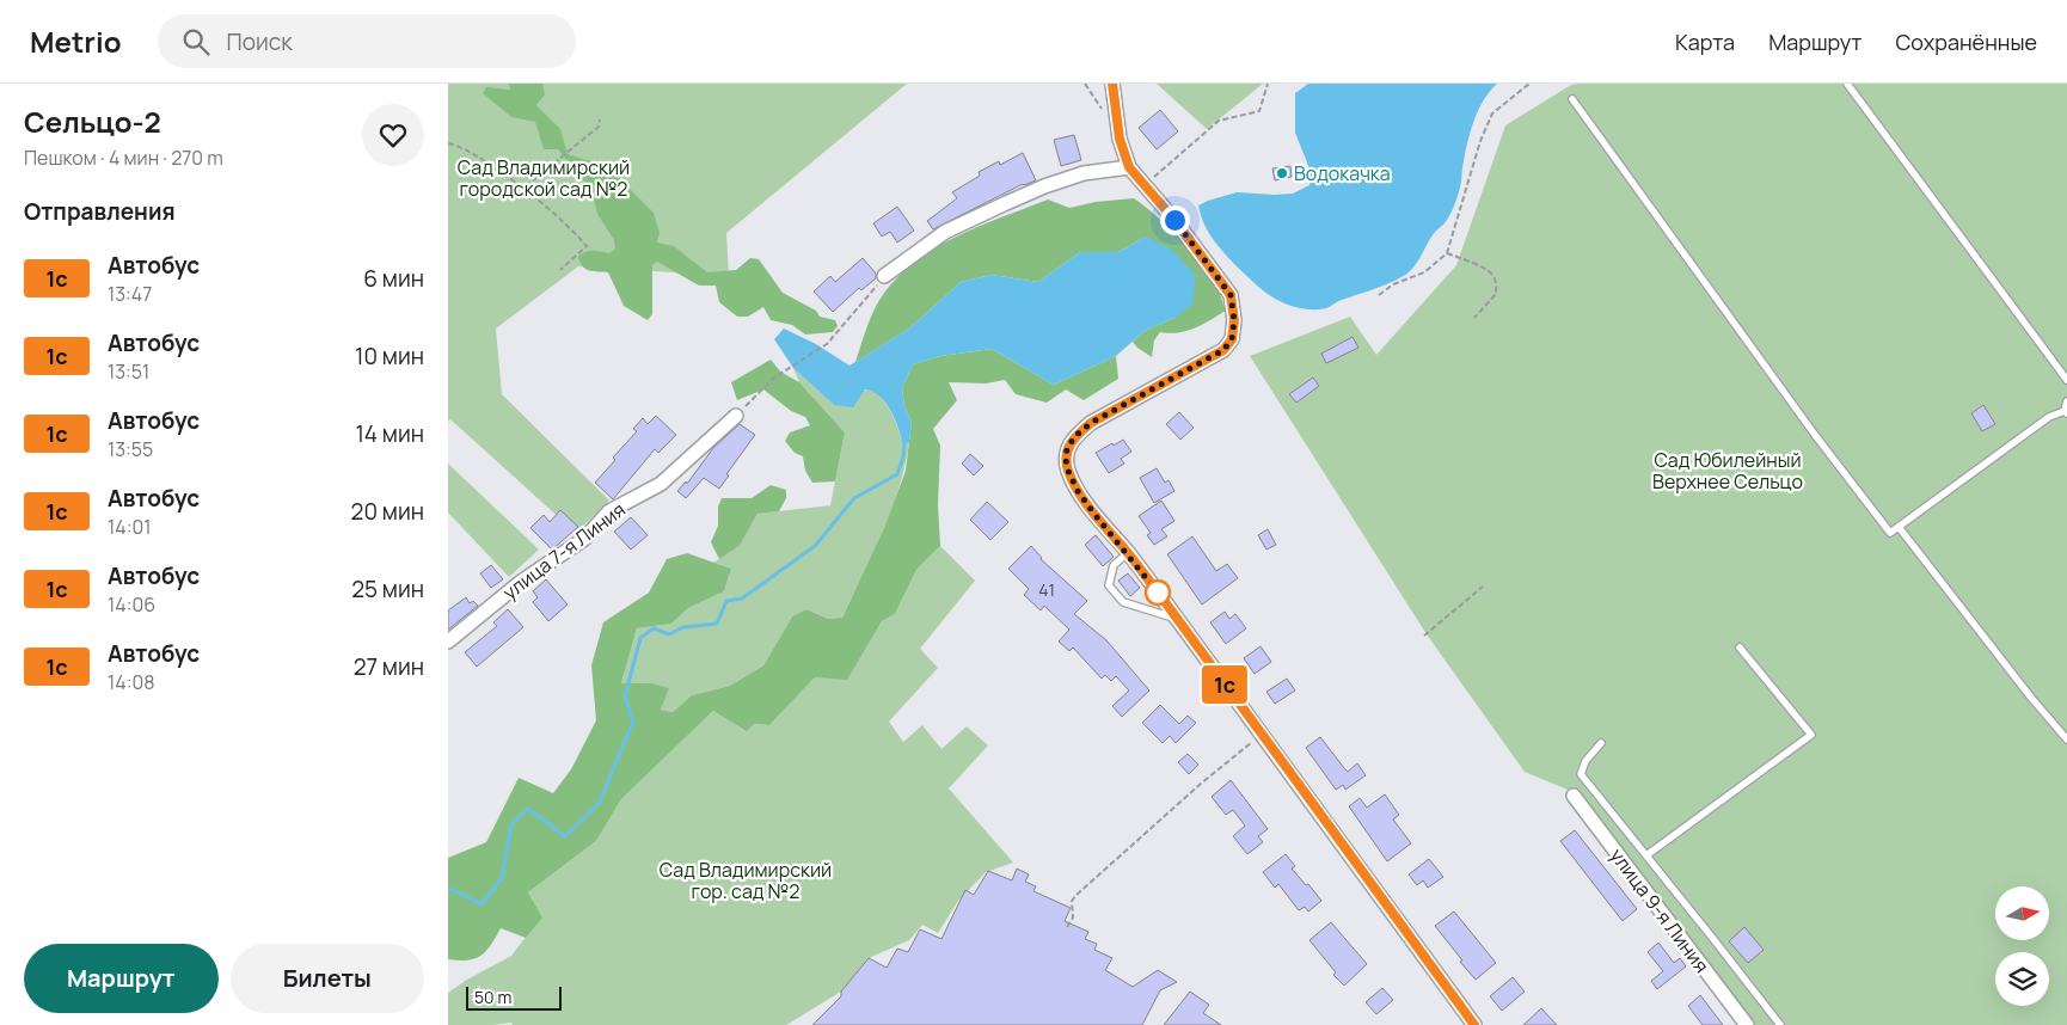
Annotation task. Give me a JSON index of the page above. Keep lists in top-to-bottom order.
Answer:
{
  "streets": {
    "street": ["улица 7-я Линия", "улица 9-я Линия"]
  },
  "parks": ["Сад Владимирский городской сад №2", "Сад Юбилейный Верхнее Сельцо", "Сад Владимирский гор. сад №2"],
  "places": ["Водокачка"],
  "lines": ["bus line 1с"],
  "house_numbers": ["41"],
  "scale_bar": "50 m",
  "north": "right",
  "page": {
    "header": "Metrio",
    "search": "Поиск",
    "nav": ["Карта", "Маршрут", "Сохранённые"],
    "heading": [
      ["Сельцо-2", "Пешком · 4 мин · 270 m"],
      "Отправления"
    ],
    "on_map": "1с",
    "list": [
      {
        "mark": "1с",
        "name": "Автобус",
        "note": "13:47",
        "value": "6 мин"
      },
      {
        "mark": "1с",
        "name": "Автобус",
        "note": "13:51",
        "value": "10 мин"
      },
      {
        "mark": "1с",
        "name": "Автобус",
        "note": "13:55",
        "value": "14 мин"
      },
      {
        "mark": "1с",
        "name": "Автобус",
        "note": "14:01",
        "value": "20 мин"
      },
      {
        "mark": "1с",
        "name": "Автобус",
        "note": "14:06",
        "value": "25 мин"
      },
      {
        "mark": "1с",
        "name": "Автобус",
        "note": "14:08",
        "value": "27 мин"
      }
    ],
    "buttons": ["Маршрут", "Билеты"],
    "scale": "50 m"
  }
}
